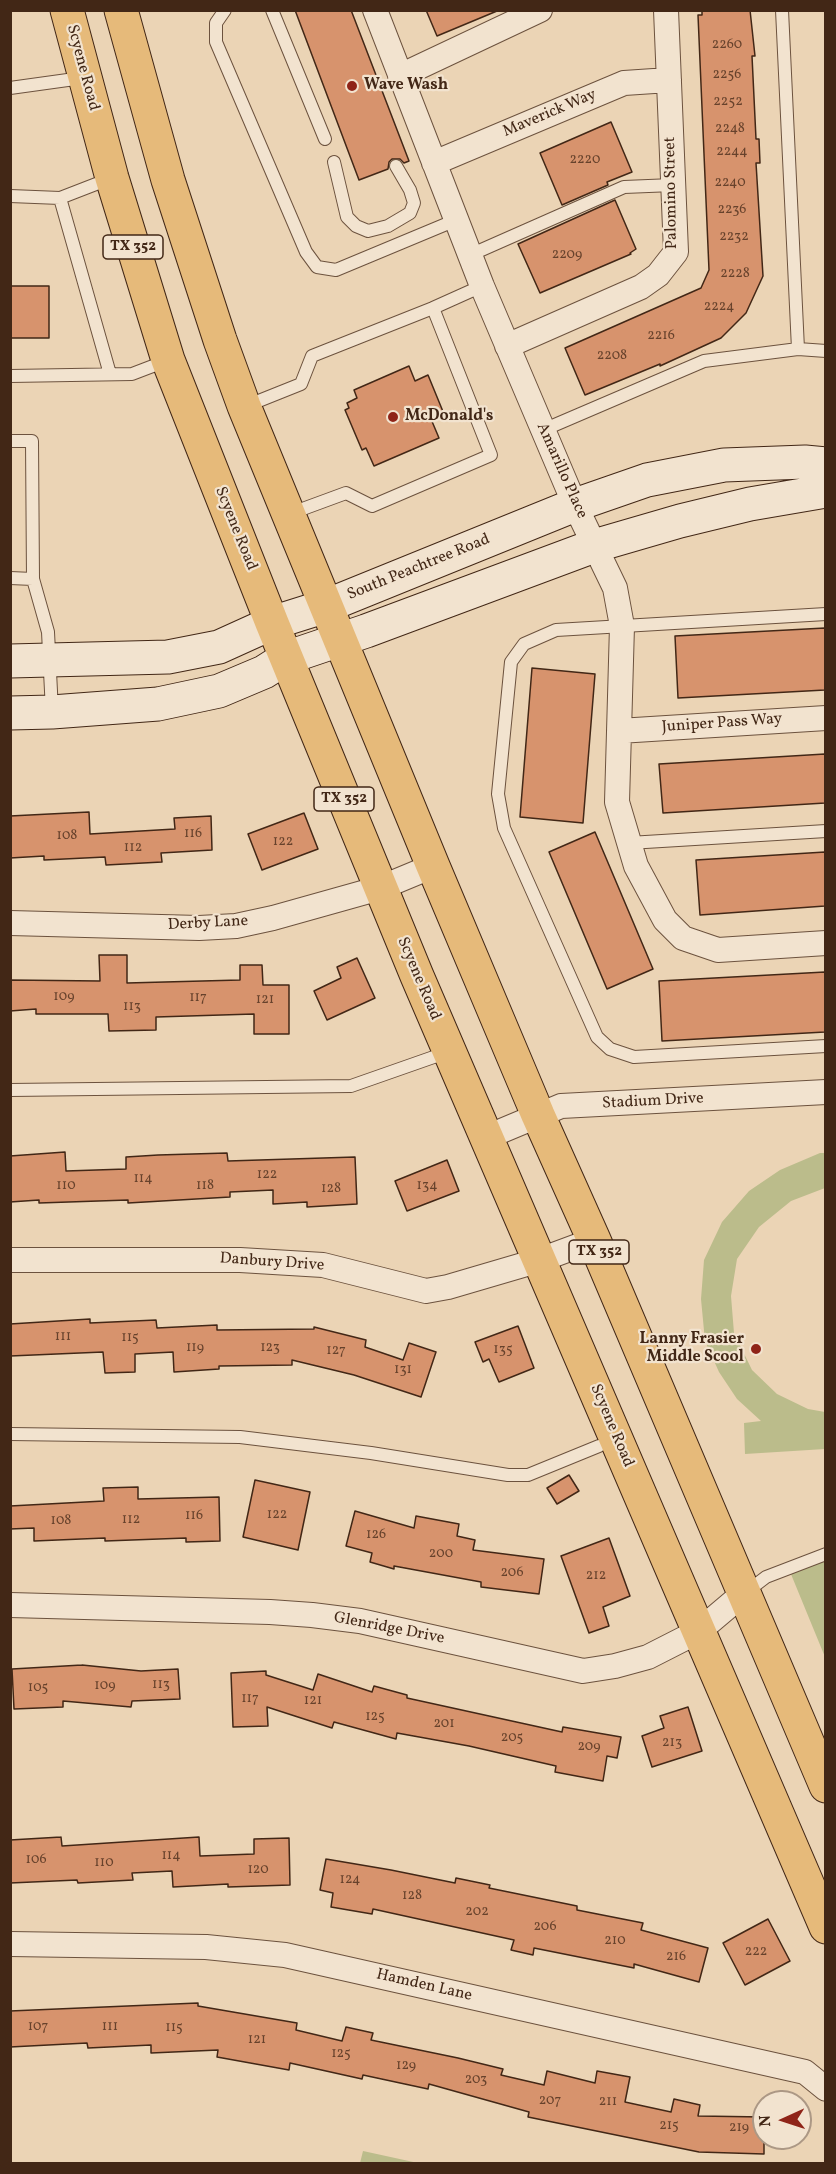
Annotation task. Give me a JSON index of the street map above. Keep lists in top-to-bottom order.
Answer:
{
  "streets": {
    "main road": ["Scyene Road", "TX 352", "South Peachtree Road"],
    "street": [
      "Maverick Way",
      "Palomino Street",
      "Amarillo Place",
      "Juniper Pass Way",
      "Derby Lane",
      "Stadium Drive",
      "Danbury Drive",
      "Glenridge Drive",
      "Hamden Lane"
    ]
  },
  "crossings": [
    ["Scyene Road", "South Peachtree Road"],
    ["Scyene Road", "Derby Lane"],
    ["Scyene Road", "Stadium Drive"],
    ["Scyene Road", "Danbury Drive"],
    ["Scyene Road", "Glenridge Drive"],
    ["Maverick Way", "Palomino Street"],
    ["Maverick Way", "Amarillo Place"],
    ["Palomino Street", "Amarillo Place"],
    ["TX 352", "South Peachtree Road"],
    ["TX 352", "Derby Lane"],
    ["TX 352", "Stadium Drive"],
    ["TX 352", "Danbury Drive"],
    ["TX 352", "Glenridge Drive"],
    ["Amarillo Place", "South Peachtree Road"],
    ["Amarillo Place", "Juniper Pass Way"]
  ],
  "places": ["Wave Wash", "McDonald's", "Lanny Frasier Middle Scool"],
  "house_numbers": [
    "2260",
    "2256",
    "2252",
    "2248",
    "2244",
    "2220",
    "2240",
    "2236",
    "2232",
    "2209",
    "2228",
    "2224",
    "2216",
    "2208",
    "116",
    "108",
    "122",
    "112",
    "109",
    "117",
    "121",
    "113",
    "122",
    "114",
    "110",
    "118",
    "134",
    "128",
    "111",
    "115",
    "119",
    "123",
    "135",
    "127",
    "131",
    "122",
    "116",
    "112",
    "108",
    "126",
    "200",
    "206",
    "212",
    "113",
    "109",
    "105",
    "117",
    "121",
    "125",
    "201",
    "205",
    "213",
    "209",
    "114",
    "106",
    "110",
    "120",
    "124",
    "128",
    "202",
    "206",
    "210",
    "222",
    "216",
    "107",
    "111",
    "115",
    "121",
    "125",
    "129",
    "203",
    "207",
    "211",
    "215",
    "219"
  ],
  "north": "left"
}
